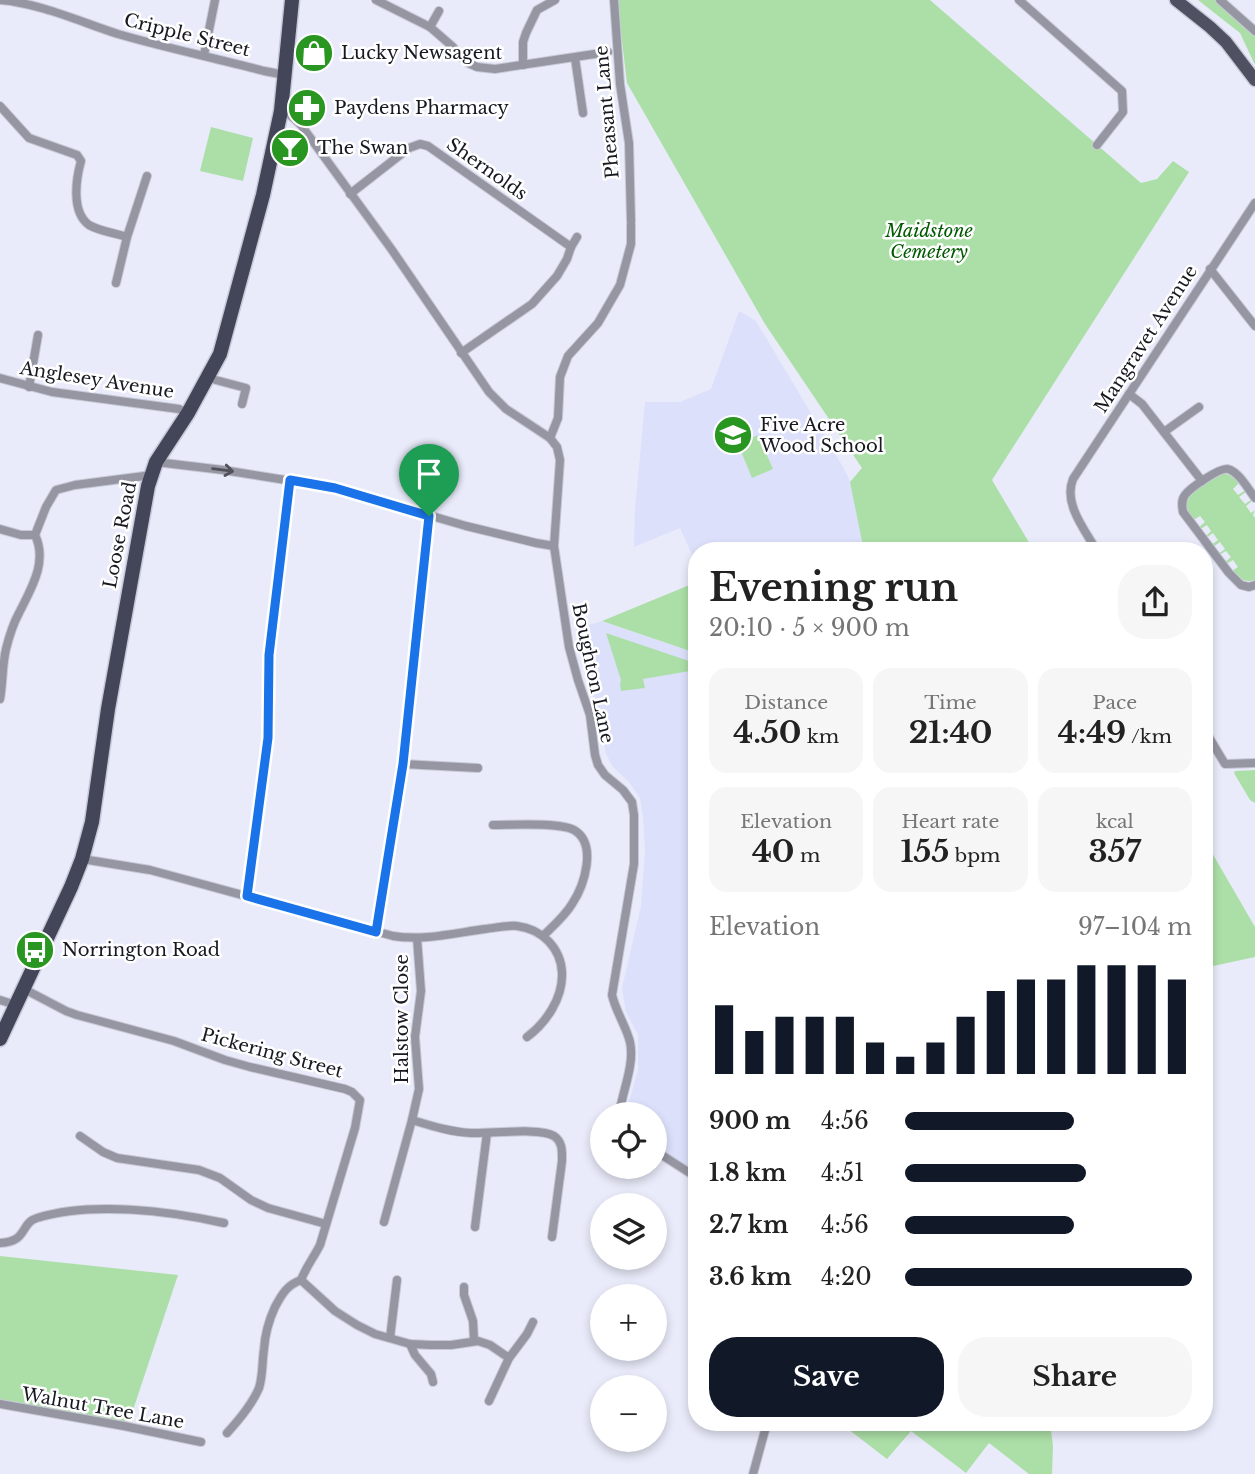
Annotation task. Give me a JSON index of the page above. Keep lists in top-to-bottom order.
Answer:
{
  "streets": {
    "highway": ["Loose Road"],
    "street": [
      "Cripple Street",
      "Pheasant Lane",
      "Shernolds",
      "Mangravet Avenue",
      "Anglesey Avenue",
      "Boughton Lane",
      "Halstow Close",
      "Pickering Street",
      "Walnut Tree Lane"
    ]
  },
  "crossings": [
    ["Cripple Street", "Loose Road"],
    ["Pheasant Lane", "Boughton Lane"],
    ["Anglesey Avenue", "Loose Road"],
    ["Loose Road", "Pickering Street"]
  ],
  "parks": ["Maidstone Cemetery"],
  "places": {
    "shop": ["Lucky Newsagent"],
    "pharmacy": ["Paydens Pharmacy"],
    "bar": ["The Swan"],
    "school or university": ["Five Acre Wood School"],
    "bus stop": ["Norrington Road"]
  },
  "page": {
    "heading": ["Evening run", "20:10 · 5 × 900 m"],
    "stats": [
      ["Distance", "4.50 km"],
      ["Time", "21:40"],
      ["Pace", "4:49 /km"],
      ["Elevation", "40 m"],
      ["Heart rate", "155 bpm"],
      ["kcal", "357"]
    ],
    "chart": ["Elevation", "97–104 m"],
    "list": [
      {
        "name": "900 m",
        "note": "4:56"
      },
      {
        "name": "1.8 km",
        "note": "4:51"
      },
      {
        "name": "2.7 km",
        "note": "4:56"
      },
      {
        "name": "3.6 km",
        "note": "4:20"
      }
    ],
    "map_buttons": ["+", "−"],
    "buttons": ["Save", "Share"]
  }
}
